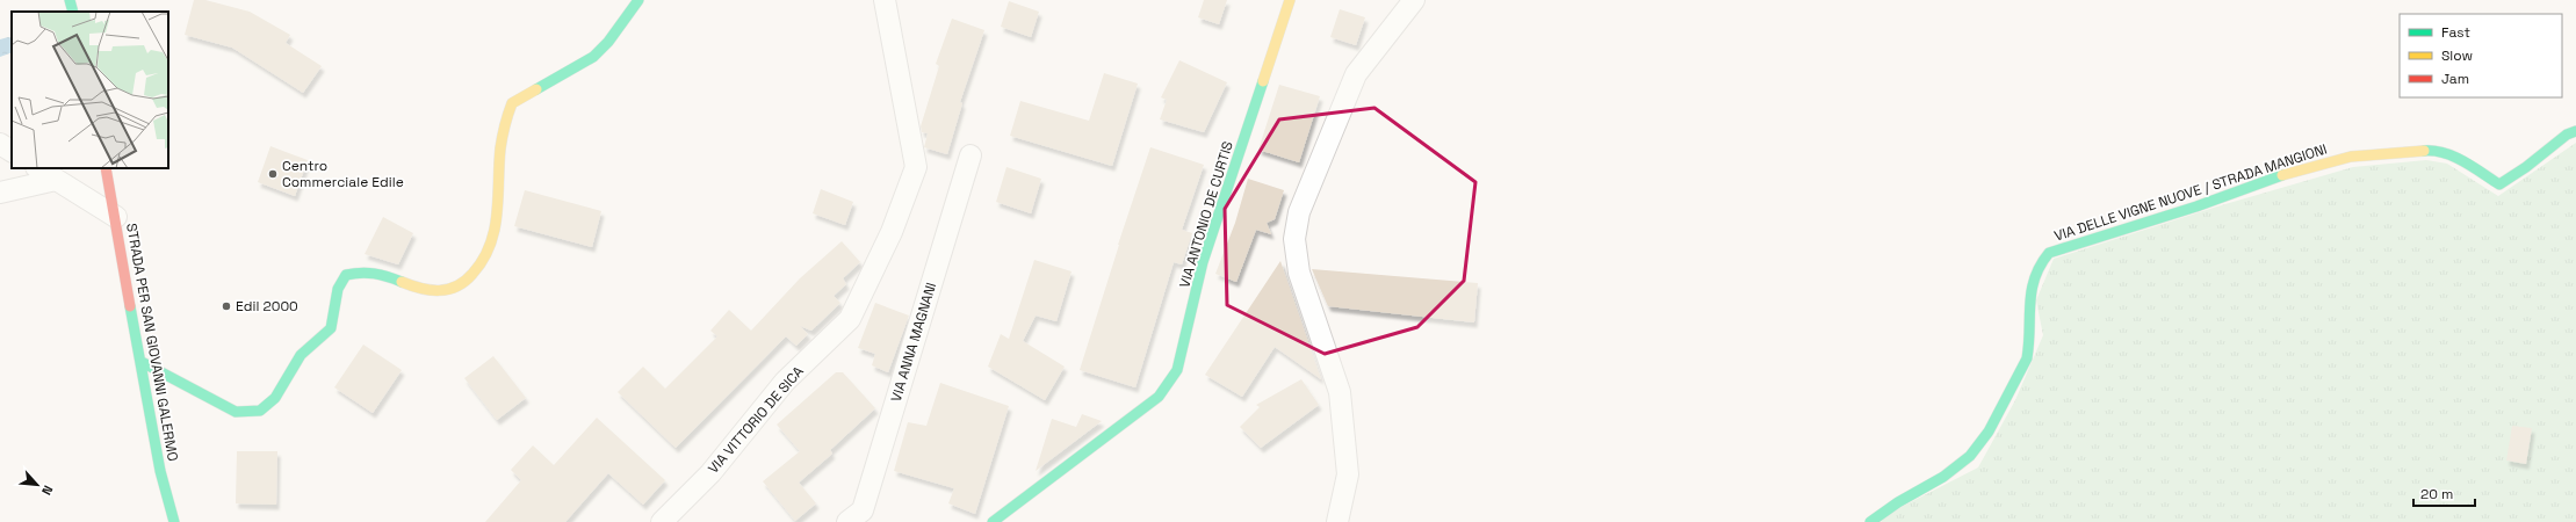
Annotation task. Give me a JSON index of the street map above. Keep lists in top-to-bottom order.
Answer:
{
  "streets": {
    "street": [
      "VIA DELLE VIGNE NUOVE / STRADA MANGIONI",
      "VIA ANTONIO DE CURTIS",
      "STRADA PER SAN GIOVANNI GALERMO",
      "VIA ANNA MAGNANI",
      "VIA VITTORIO DE SICA"
    ]
  },
  "places": ["Centro Commerciale Edile", "Edil 2000"],
  "legend": ["Fast", "Slow", "Jam"],
  "scale_bar": "20 m",
  "north": "bottom right"
}
